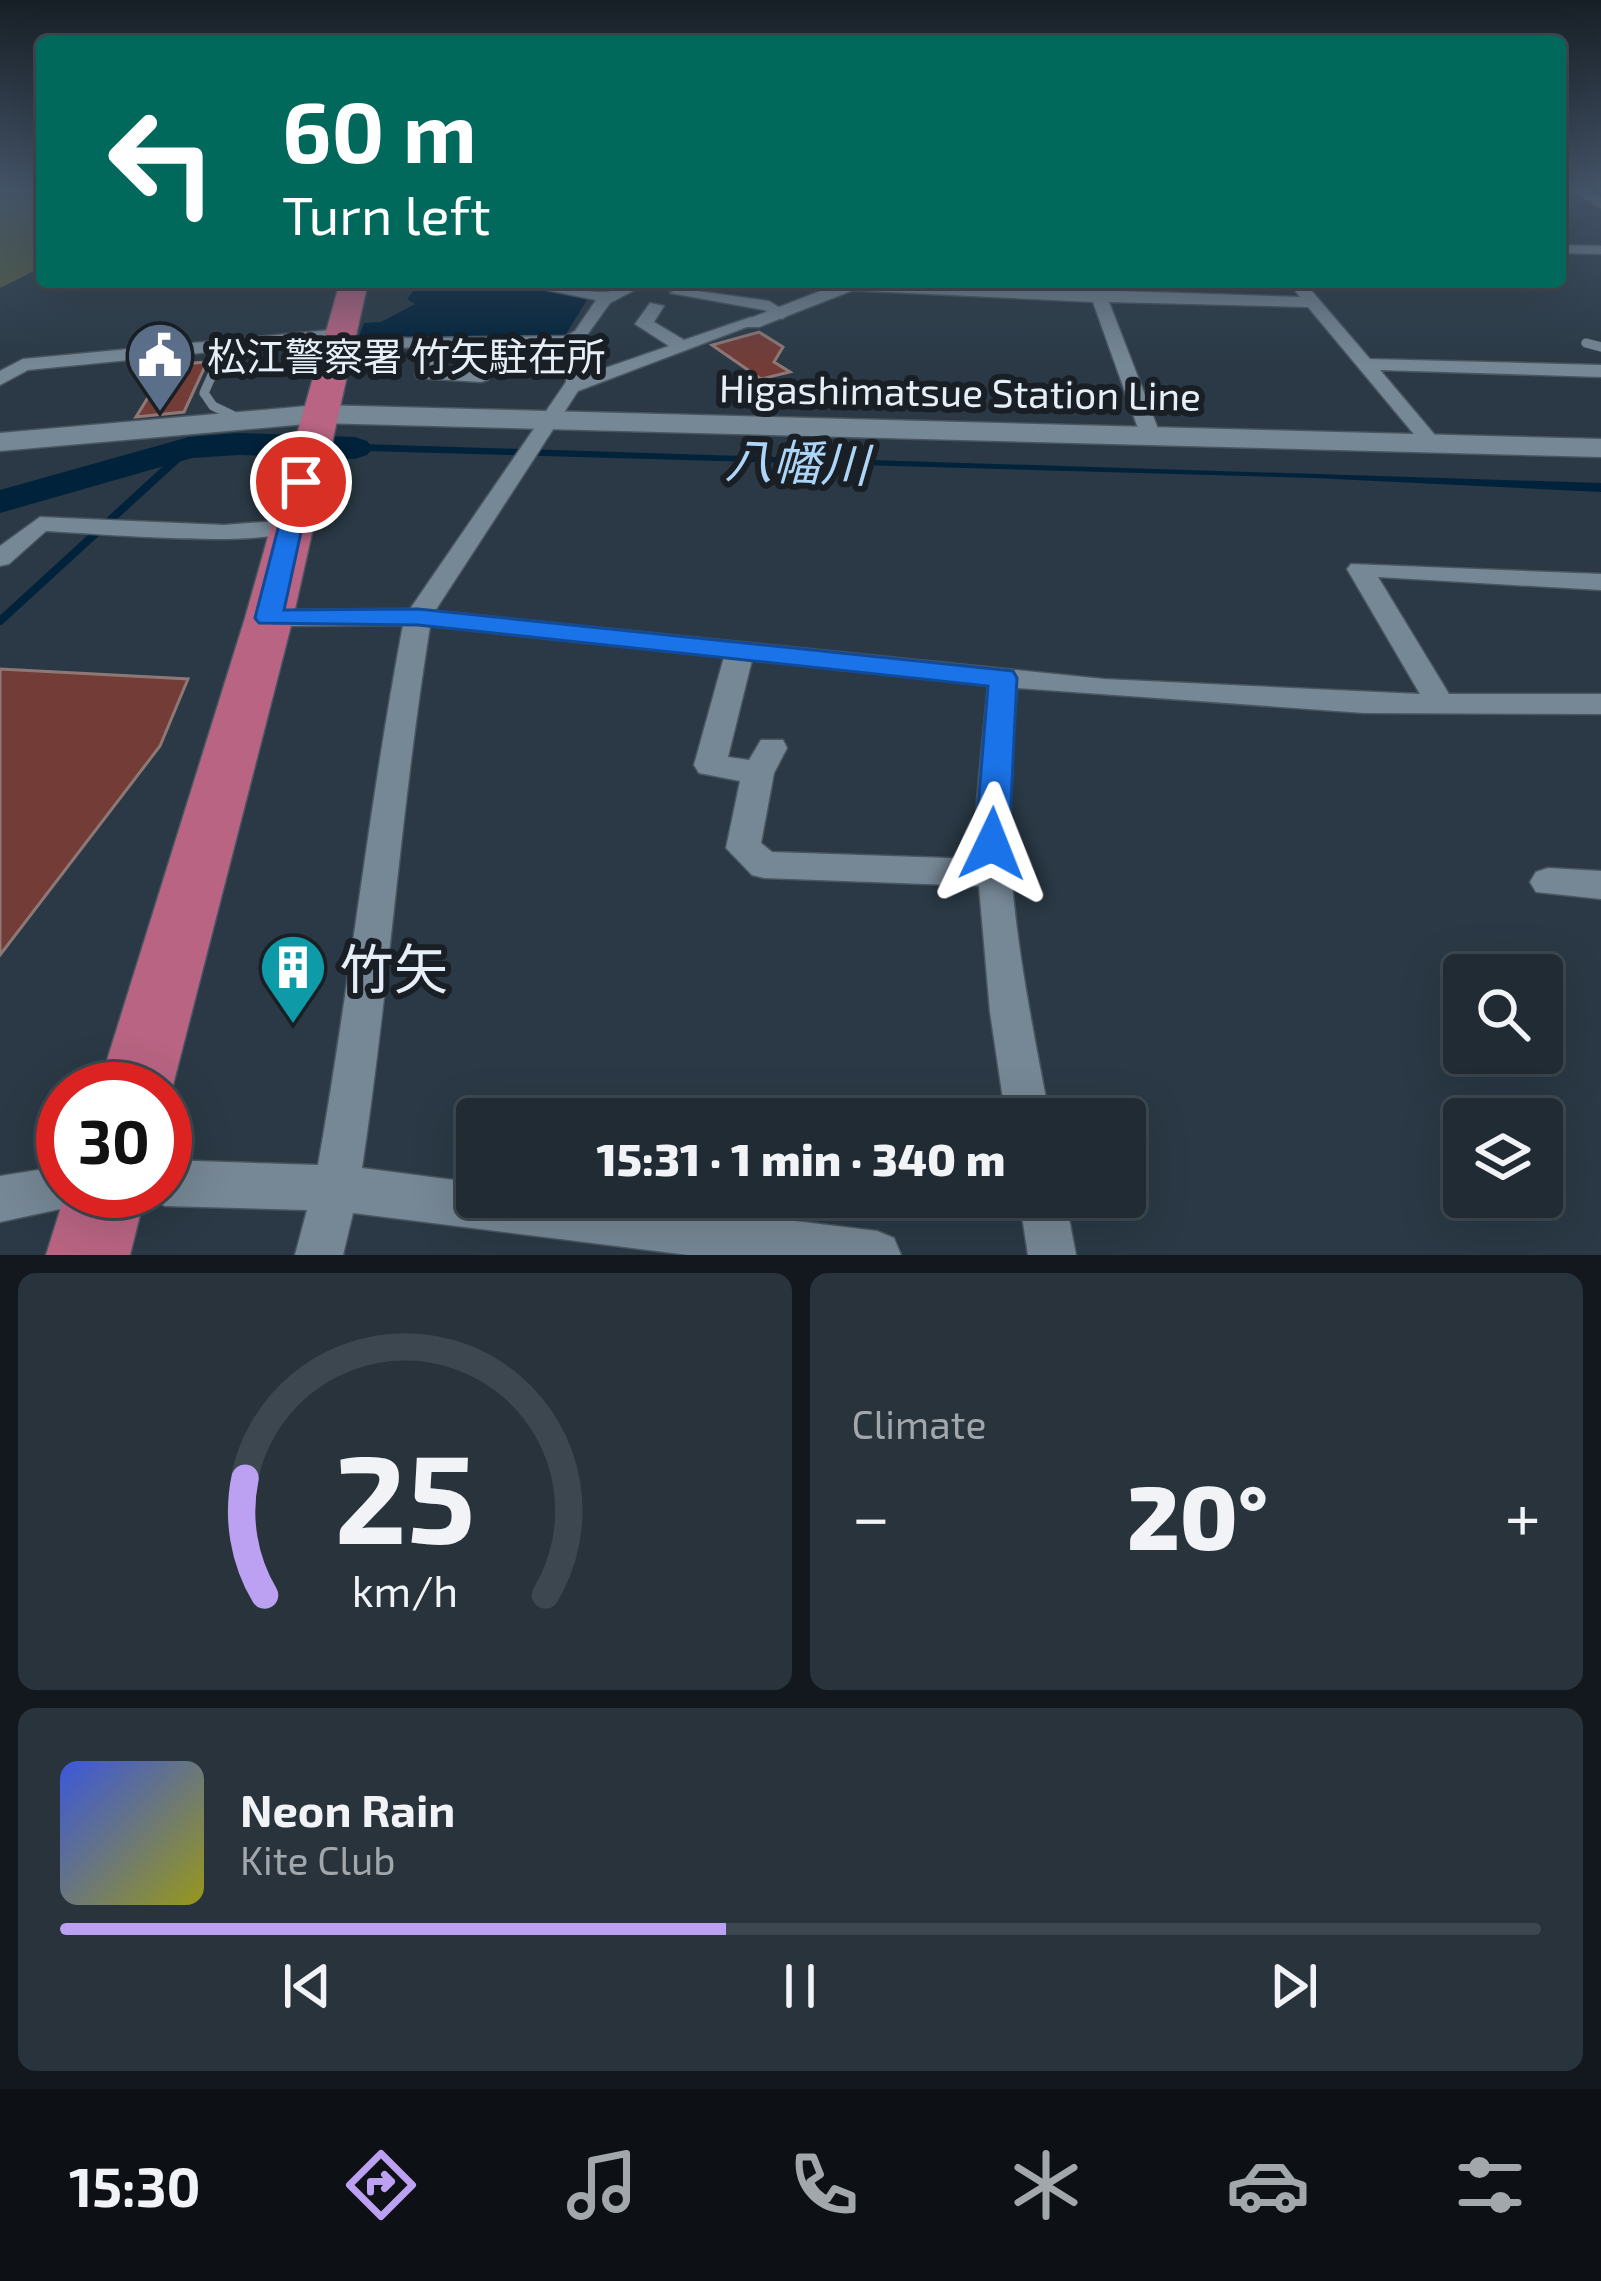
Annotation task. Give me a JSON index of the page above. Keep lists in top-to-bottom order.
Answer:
{
  "streets": {
    "main road": ["Higashimatsue Station Line"]
  },
  "water": ["八幡川"],
  "places": {
    "public building": ["松江警察署 竹矢駐在所"],
    "building": ["竹矢"]
  },
  "page": {
    "turn": ["60 m", "Turn left"],
    "limit": "30",
    "trip": "15:31 · 1 min · 340 m",
    "tile": "Climate",
    "heat": ["−", "20°", "+"],
    "song": ["Neon Rain", "Kite Club"],
    "tabs": "15:30",
    "gauge": ["25", "km/h"]
  }
}
